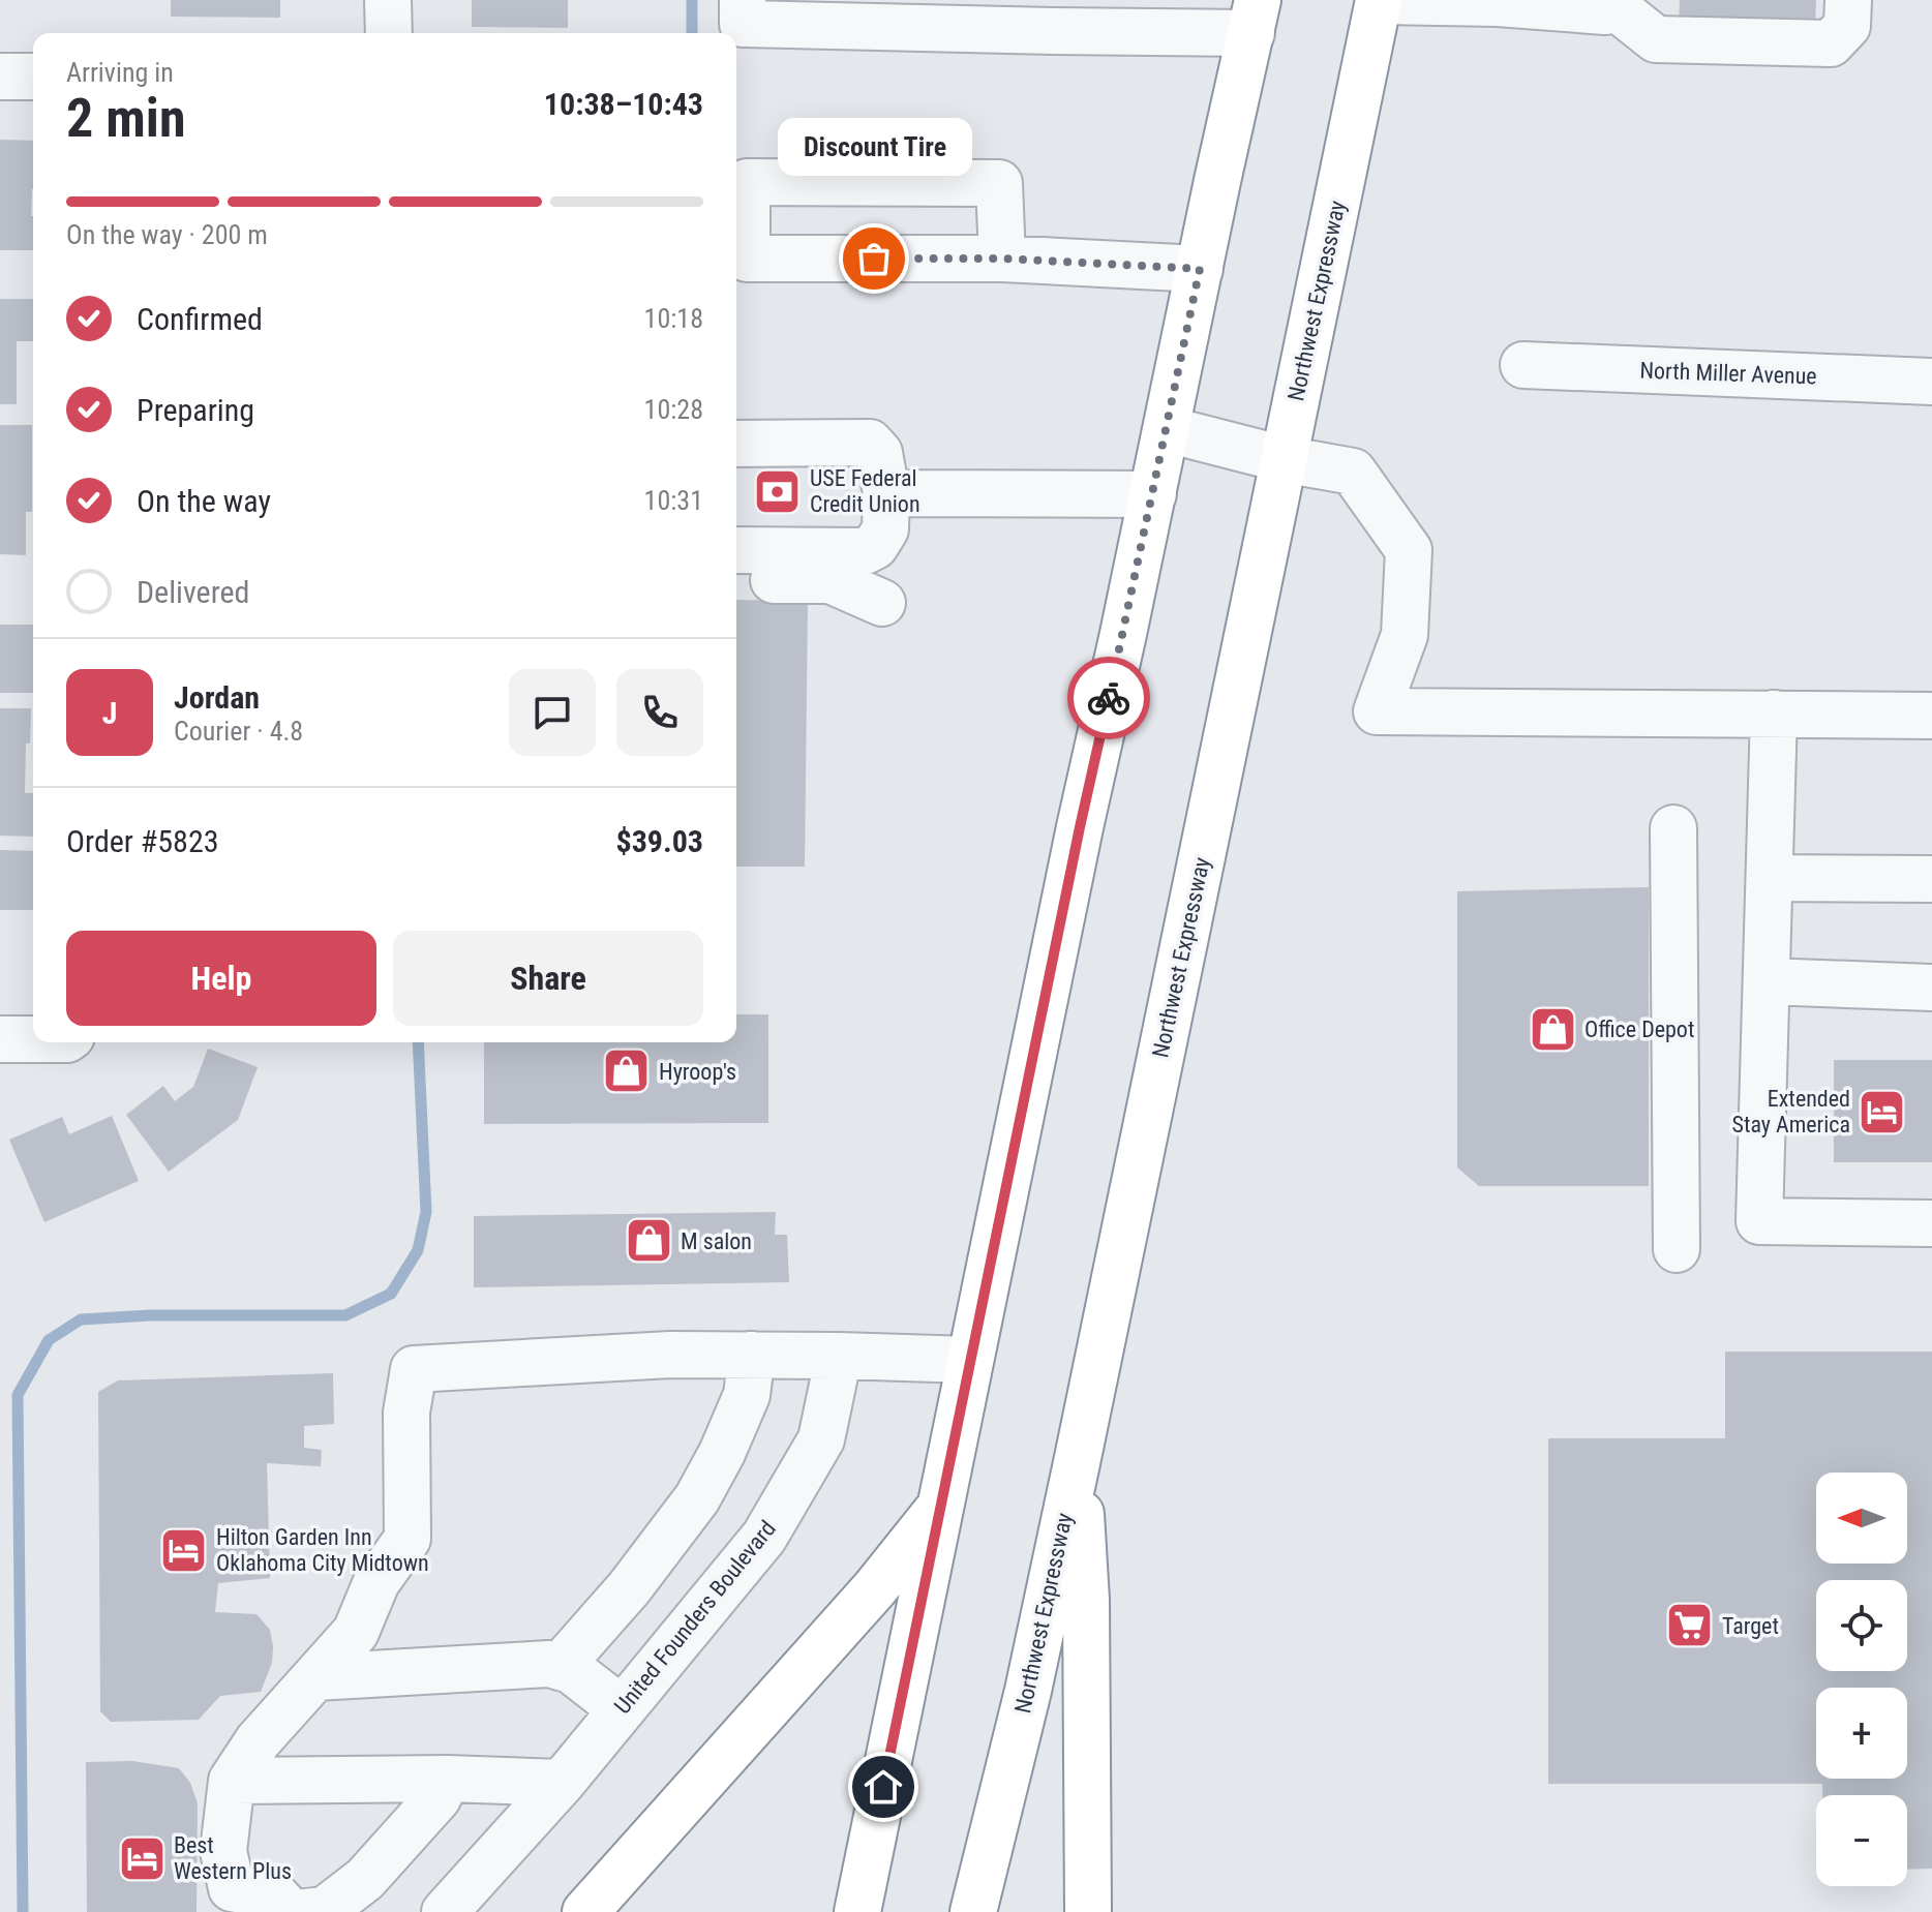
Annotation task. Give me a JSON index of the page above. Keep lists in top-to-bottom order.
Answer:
{
  "streets": {
    "highway": ["Northwest Expressway"],
    "street": ["North Miller Avenue", "United Founders Boulevard"]
  },
  "places": {
    "other": ["Discount Tire"],
    "bank": ["USE Federal Credit Union"],
    "shop": ["Office Depot", "Hyroop's", "M salon"],
    "hotel": ["Extended Stay America", "Hilton Garden Inn Oklahoma City Midtown", "Best Western Plus"],
    "supermarket": ["Target"]
  },
  "north": "left",
  "page": {
    "heading": ["2 min", "Arriving in", "10:38–10:43"],
    "panel": [
      "Jordan",
      "Courier · 4.8",
      "Order #5823",
      "$39.03"
    ],
    "bubble": "Discount Tire",
    "bar": "On the way · 200 m",
    "list": [
      ["Confirmed", "10:18"],
      ["Preparing", "10:28"],
      ["On the way", "10:31"],
      "Delivered"
    ],
    "round": "J",
    "buttons": ["Help", "Share"],
    "map_buttons": ["+", "−"]
  }
}
